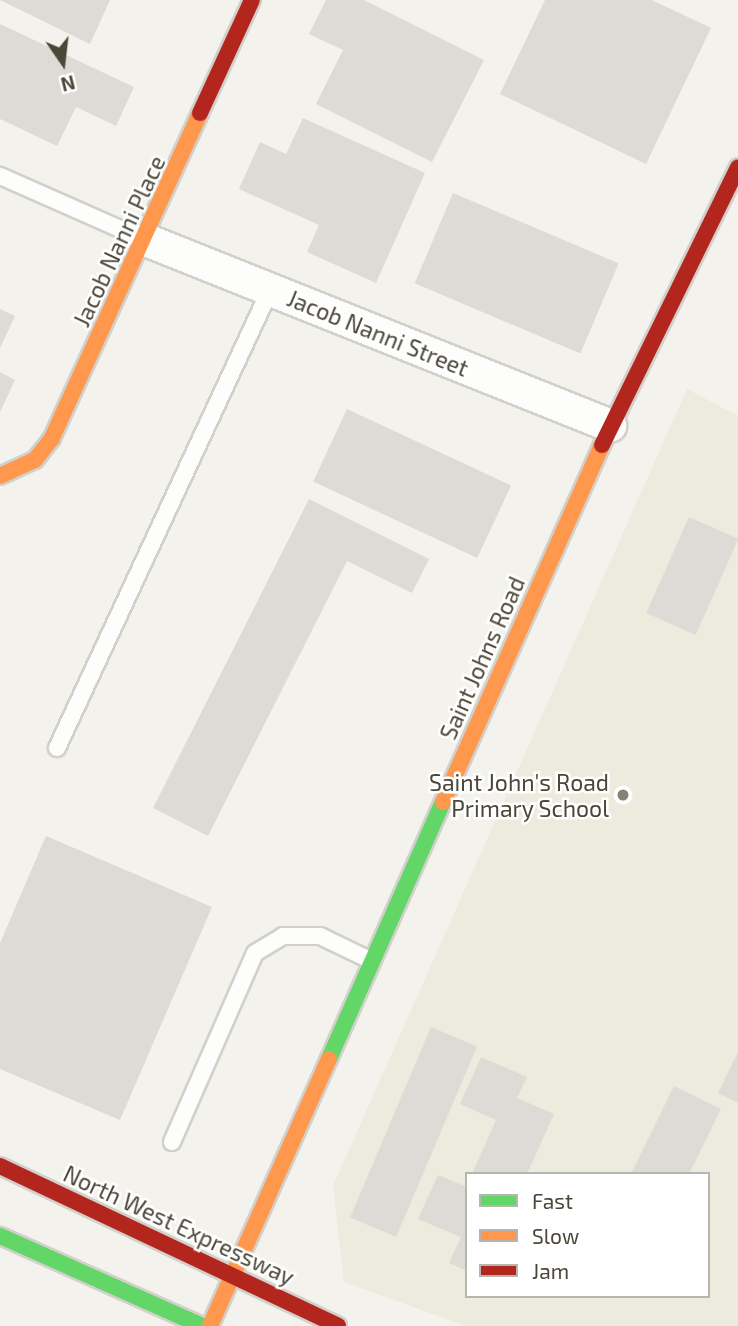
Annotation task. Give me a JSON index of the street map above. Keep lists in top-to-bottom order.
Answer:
{
  "streets": {
    "street": [
      "Jacob Nanni Place",
      "Jacob Nanni Street",
      "Saint Johns Road",
      "North West Expressway"
    ]
  },
  "crossings": [
    ["Jacob Nanni Place", "Jacob Nanni Street"],
    ["Jacob Nanni Street", "Saint Johns Road"],
    ["Saint Johns Road", "North West Expressway"]
  ],
  "places": ["Saint John's Road Primary School"],
  "legend": ["Fast", "Slow", "Jam"],
  "north": "bottom"
}
